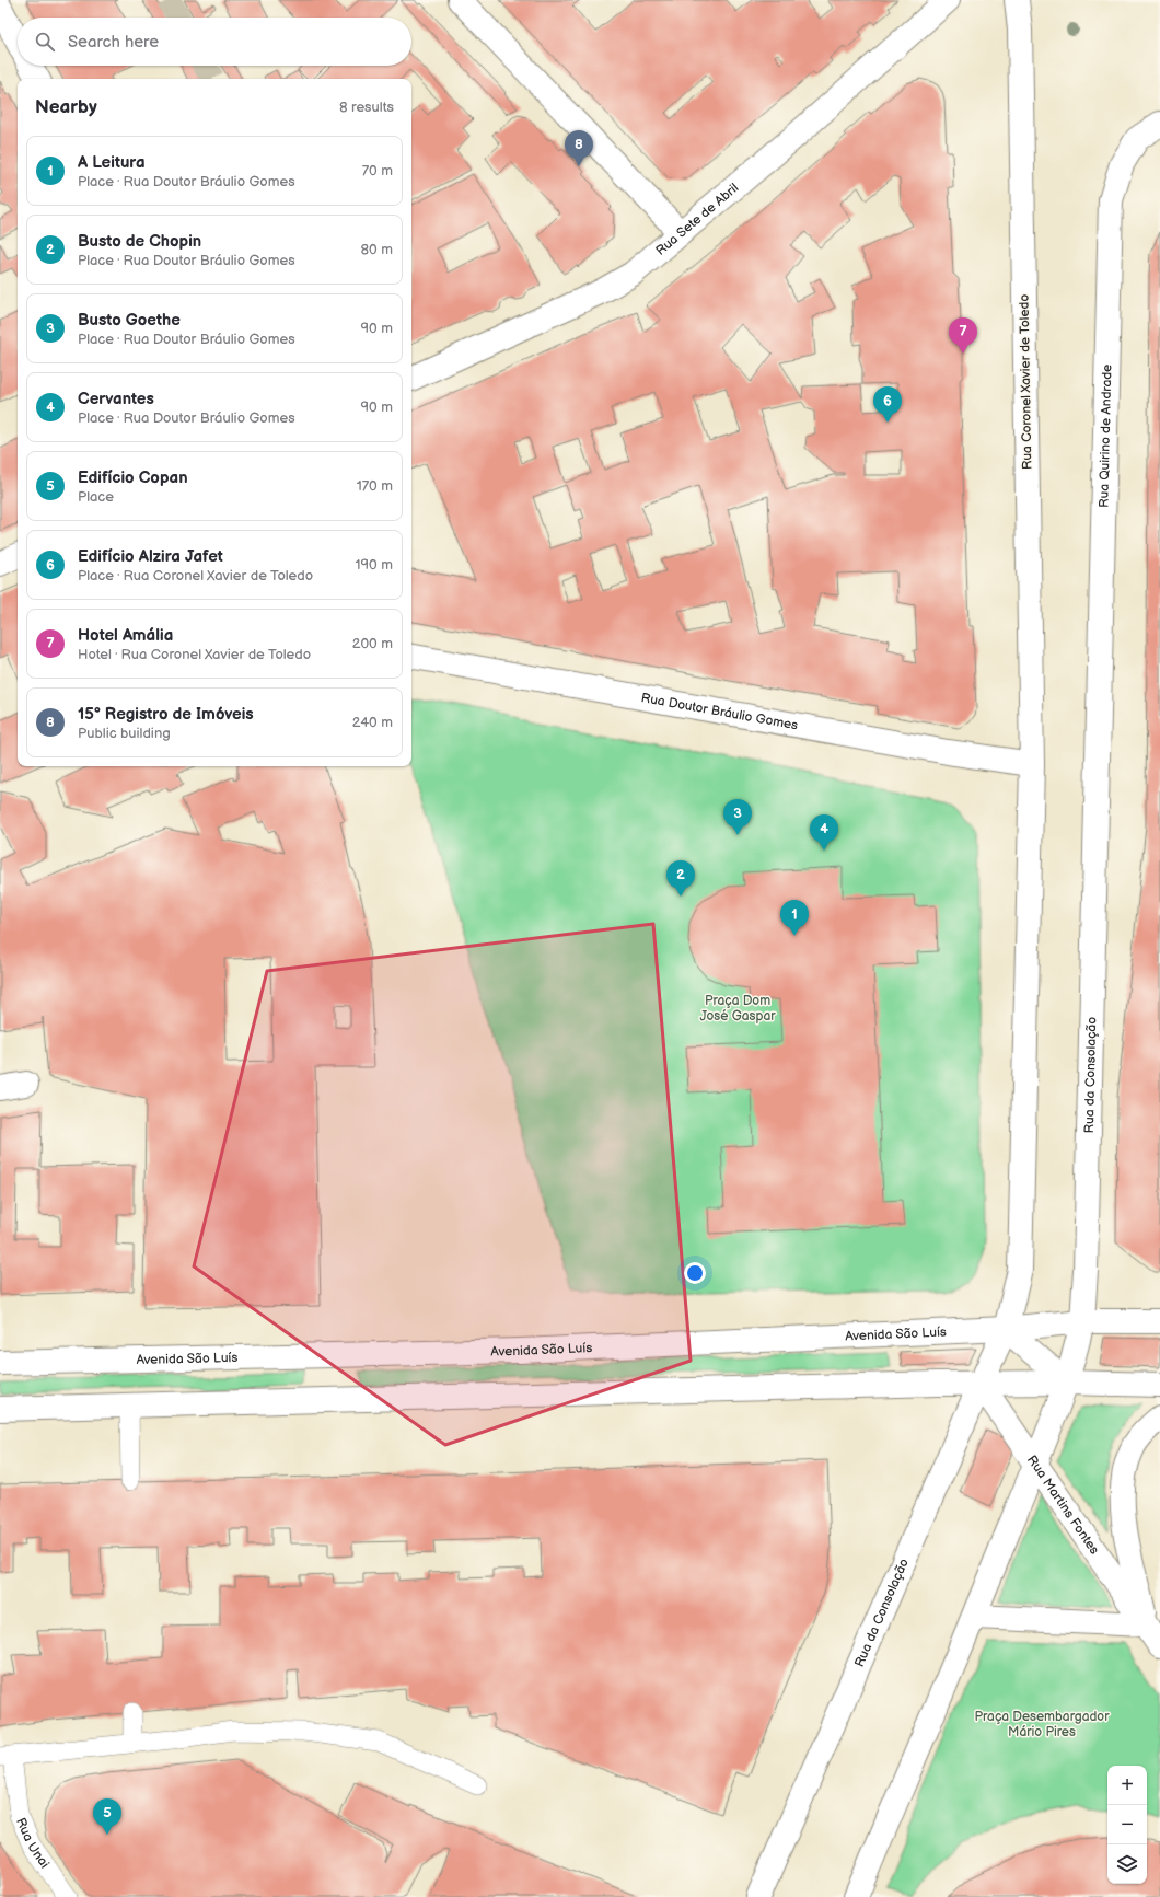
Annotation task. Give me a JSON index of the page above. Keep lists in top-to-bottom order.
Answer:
{
  "streets": {
    "main road": [
      "Rua Sete de Abril",
      "Rua Coronel Xavier de Toledo",
      "Rua Quirino de Andrade",
      "Rua Doutor Bráulio Gomes",
      "Rua da Consolação",
      "Avenida São Luís",
      "Rua Martins Fontes"
    ],
    "lane": ["Rua Unai"]
  },
  "crossings": [
    ["Rua Coronel Xavier de Toledo", "Rua Doutor Bráulio Gomes"],
    ["Rua Coronel Xavier de Toledo", "Rua da Consolação"],
    ["Rua Quirino de Andrade", "Rua da Consolação"],
    ["Rua Doutor Bráulio Gomes", "Rua da Consolação"],
    ["Rua da Consolação", "Avenida São Luís"],
    ["Rua da Consolação", "Rua Martins Fontes"]
  ],
  "parks": ["Praça Dom José Gaspar", "Praça Desembargador Mário Pires"],
  "page": {
    "search": "Search here",
    "heading": ["Nearby", "8 results"],
    "pins": [
      "8",
      "7",
      "6",
      "3",
      "4",
      "2",
      "1",
      "5"
    ],
    "list": [
      {
        "mark": "1",
        "name": "A Leitura",
        "note": "Place · Rua Doutor Bráulio Gomes",
        "value": "70 m"
      },
      {
        "mark": "2",
        "name": "Busto de Chopin",
        "note": "Place · Rua Doutor Bráulio Gomes",
        "value": "80 m"
      },
      {
        "mark": "3",
        "name": "Busto Goethe",
        "note": "Place · Rua Doutor Bráulio Gomes",
        "value": "90 m"
      },
      {
        "mark": "4",
        "name": "Cervantes",
        "note": "Place · Rua Doutor Bráulio Gomes",
        "value": "90 m"
      },
      {
        "mark": "5",
        "name": "Edifício Copan",
        "note": "Place",
        "value": "170 m"
      },
      {
        "mark": "6",
        "name": "Edifício Alzira Jafet",
        "note": "Place · Rua Coronel Xavier de Toledo",
        "value": "190 m"
      },
      {
        "mark": "7",
        "name": "Hotel Amália",
        "note": "Hotel · Rua Coronel Xavier de Toledo",
        "value": "200 m"
      },
      {
        "mark": "8",
        "name": "15º Registro de Imóveis",
        "note": "Public building",
        "value": "240 m"
      }
    ],
    "map_buttons": ["+", "−"]
  }
}
